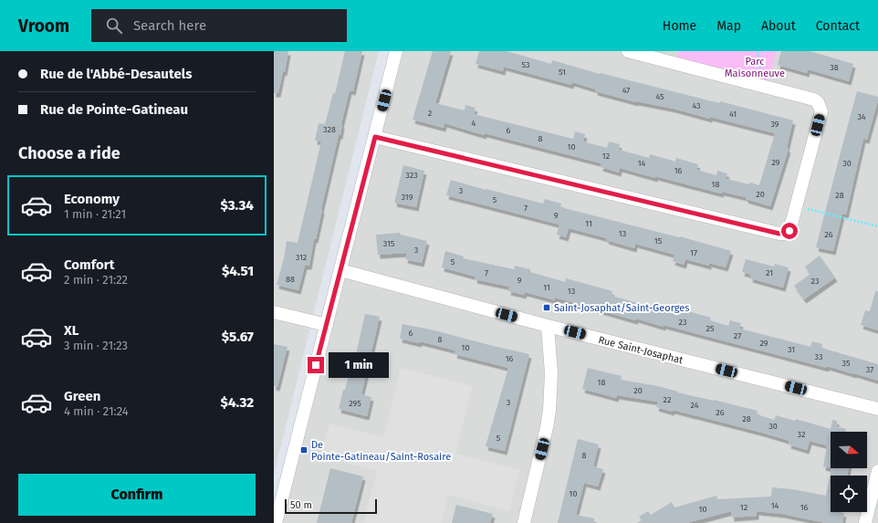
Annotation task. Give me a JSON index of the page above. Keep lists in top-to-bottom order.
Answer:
{
  "streets": {
    "street": ["Rue Saint-Josaphat"]
  },
  "parks": ["Parc Maisonneuve"],
  "places": {
    "transit": ["Saint-Josaphat/Saint-Georges", "De Pointe-Gatineau/Saint-Rosaire"]
  },
  "house_numbers": [
    "53",
    "38",
    "51",
    "47",
    "45",
    "43",
    "2",
    "41",
    "34",
    "4",
    "39",
    "328",
    "6",
    "8",
    "10",
    "12",
    "29",
    "14",
    "30",
    "16",
    "323",
    "18",
    "3",
    "20",
    "28",
    "319",
    "5",
    "7",
    "9",
    "11",
    "13",
    "26",
    "15",
    "315",
    "3",
    "17",
    "312",
    "5",
    "7",
    "21",
    "88",
    "9",
    "23",
    "11",
    "13",
    "23",
    "25",
    "6",
    "27",
    "8",
    "29",
    "10",
    "31",
    "33",
    "16",
    "35",
    "37",
    "18",
    "20",
    "22",
    "3",
    "295",
    "24",
    "26",
    "28",
    "30",
    "32",
    "5",
    "8",
    "10",
    "14",
    "12",
    "16",
    "10"
  ],
  "scale_bar": "50 m",
  "north": "right",
  "page": {
    "header": "Vroom",
    "search": "Search here",
    "nav": [
      "Home",
      "Map",
      "About",
      "Contact"
    ],
    "banner": ["Rue de l'Abbé-Desautels", "Rue de Pointe-Gatineau"],
    "heading": "Choose a ride",
    "list": [
      {
        "name": "Economy",
        "note": "1 min · 21:21",
        "value": "$3.34"
      },
      {
        "name": "Comfort",
        "note": "2 min · 21:22",
        "value": "$4.51"
      },
      {
        "name": "XL",
        "note": "3 min · 21:23",
        "value": "$5.67"
      },
      {
        "name": "Green",
        "note": "4 min · 21:24",
        "value": "$4.32"
      }
    ],
    "bubble": "1 min",
    "buttons": "Confirm",
    "scale": "50 m"
  }
}
